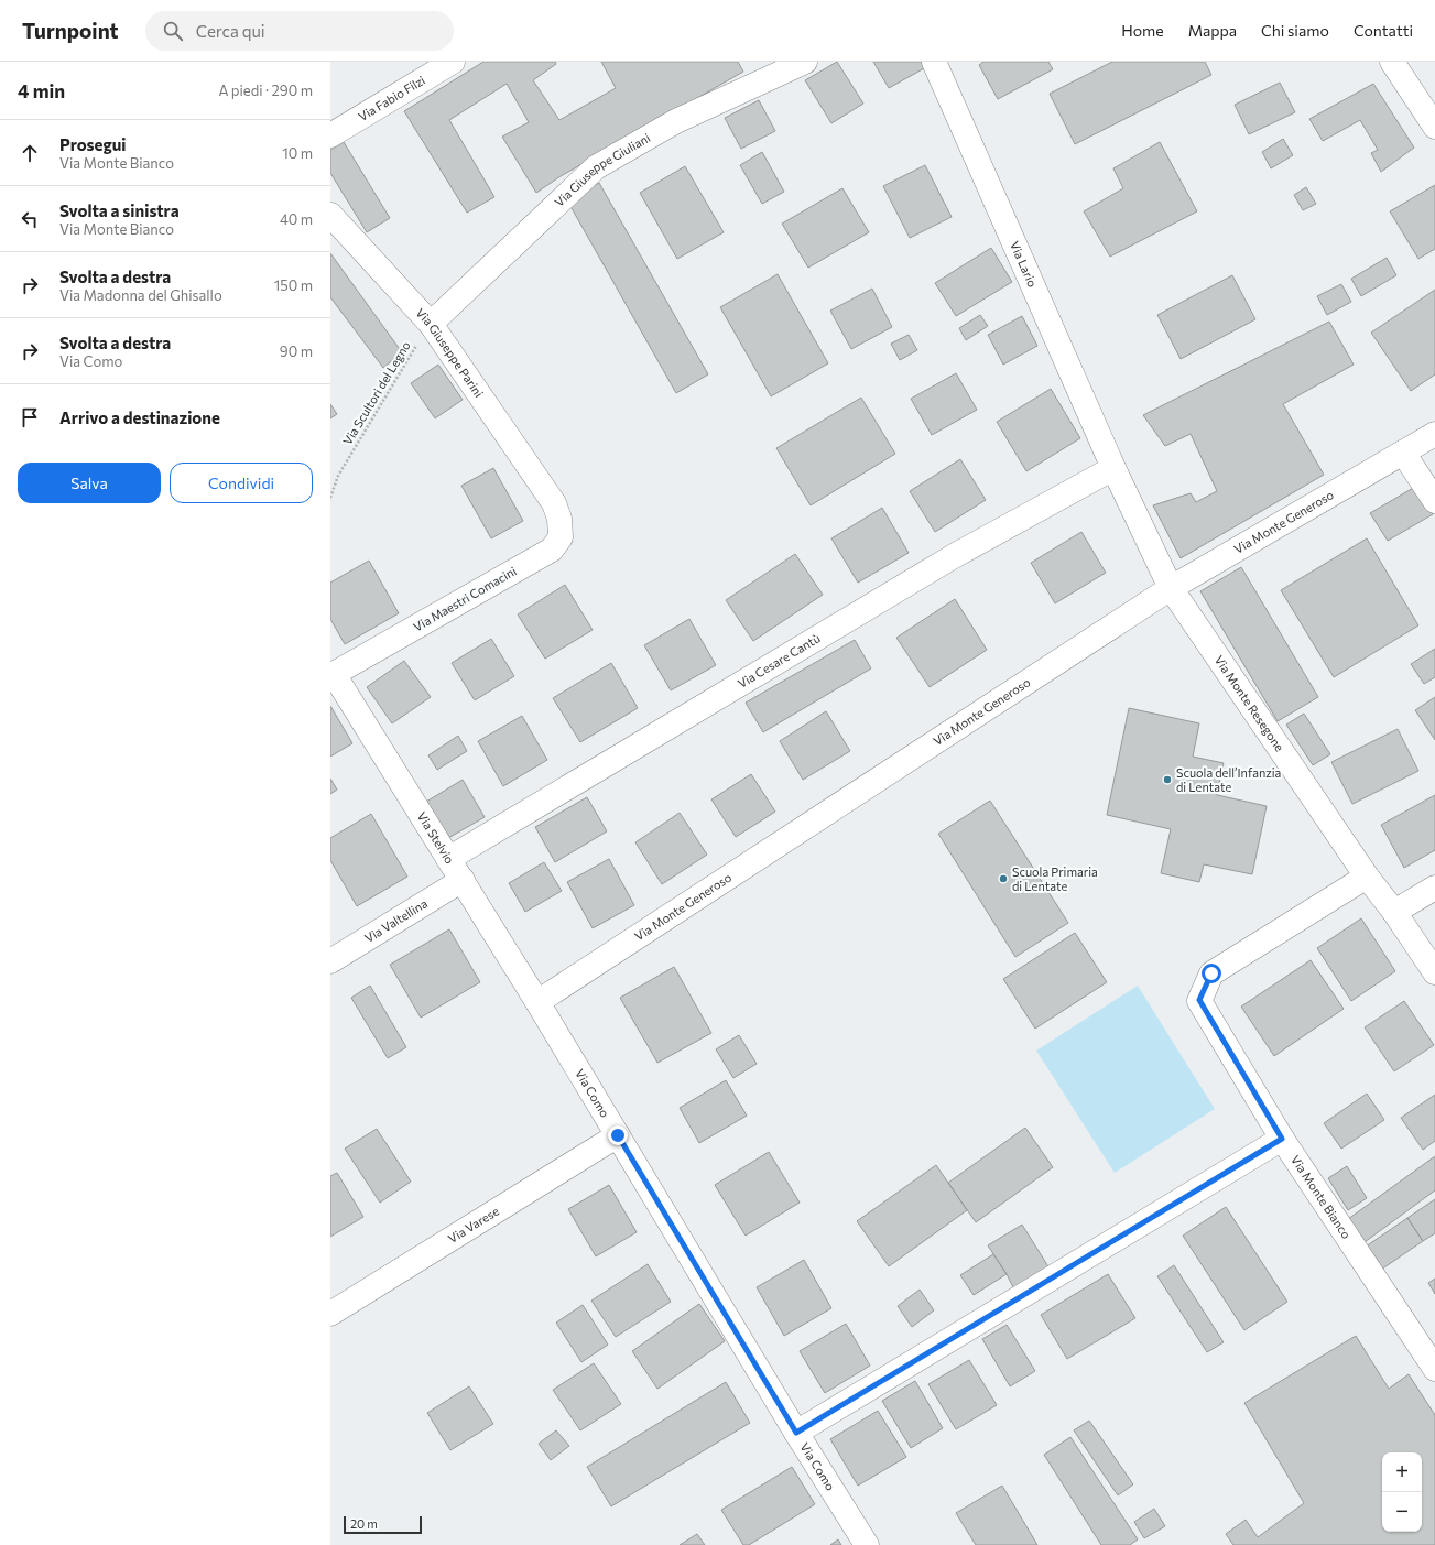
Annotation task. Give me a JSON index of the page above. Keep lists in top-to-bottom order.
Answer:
{
  "streets": {
    "street": [
      "Via Fabio Filzi",
      "Via Giuseppe Giuliani",
      "Via Lario",
      "Via Giuseppe Parini",
      "Via Monte Generoso",
      "Via Maestri Comacini",
      "Via Cesare Cantù",
      "Via Monte Resegone",
      "Via Stelvio",
      "Via Valtellina",
      "Via Como",
      "Via Monte Bianco",
      "Via Varese"
    ],
    "path": ["Via Scultori del Legno"]
  },
  "crossings": [
    ["Via Giuseppe Giuliani", "Via Giuseppe Parini"],
    ["Via Giuseppe Giuliani", "Via Scultori del Legno"],
    ["Via Lario", "Via Cesare Cantù"],
    ["Via Lario", "Via Monte Resegone"],
    ["Via Giuseppe Parini", "Via Scultori del Legno"],
    ["Via Giuseppe Parini", "Via Maestri Comacini"],
    ["Via Monte Generoso", "Via Monte Resegone"],
    ["Via Monte Generoso", "Via Stelvio"],
    ["Via Monte Generoso", "Via Como"],
    ["Via Maestri Comacini", "Via Stelvio"],
    ["Via Cesare Cantù", "Via Monte Resegone"],
    ["Via Cesare Cantù", "Via Stelvio"],
    ["Via Monte Resegone", "Via Monte Bianco"],
    ["Via Stelvio", "Via Valtellina"],
    ["Via Stelvio", "Via Como"],
    ["Via Como", "Via Varese"]
  ],
  "places": ["Scuola dell’Infanzia di Lentate", "Scuola Primaria di Lentate"],
  "scale_bar": "20 m",
  "page": {
    "header": "Turnpoint",
    "search": "Cerca qui",
    "nav": [
      "Home",
      "Mappa",
      "Chi siamo",
      "Contatti"
    ],
    "heading": ["4 min", "A piedi · 290 m"],
    "list": [
      ["Prosegui", "Via Monte Bianco", "10 m"],
      ["Svolta a sinistra", "Via Monte Bianco", "40 m"],
      ["Svolta a destra", "Via Madonna del Ghisallo", "150 m"],
      ["Svolta a destra", "Via Como", "90 m"],
      "Arrivo a destinazione"
    ],
    "buttons": ["Salva", "Condividi"],
    "map_buttons": ["+", "−"],
    "scale": "20 m"
  }
}
